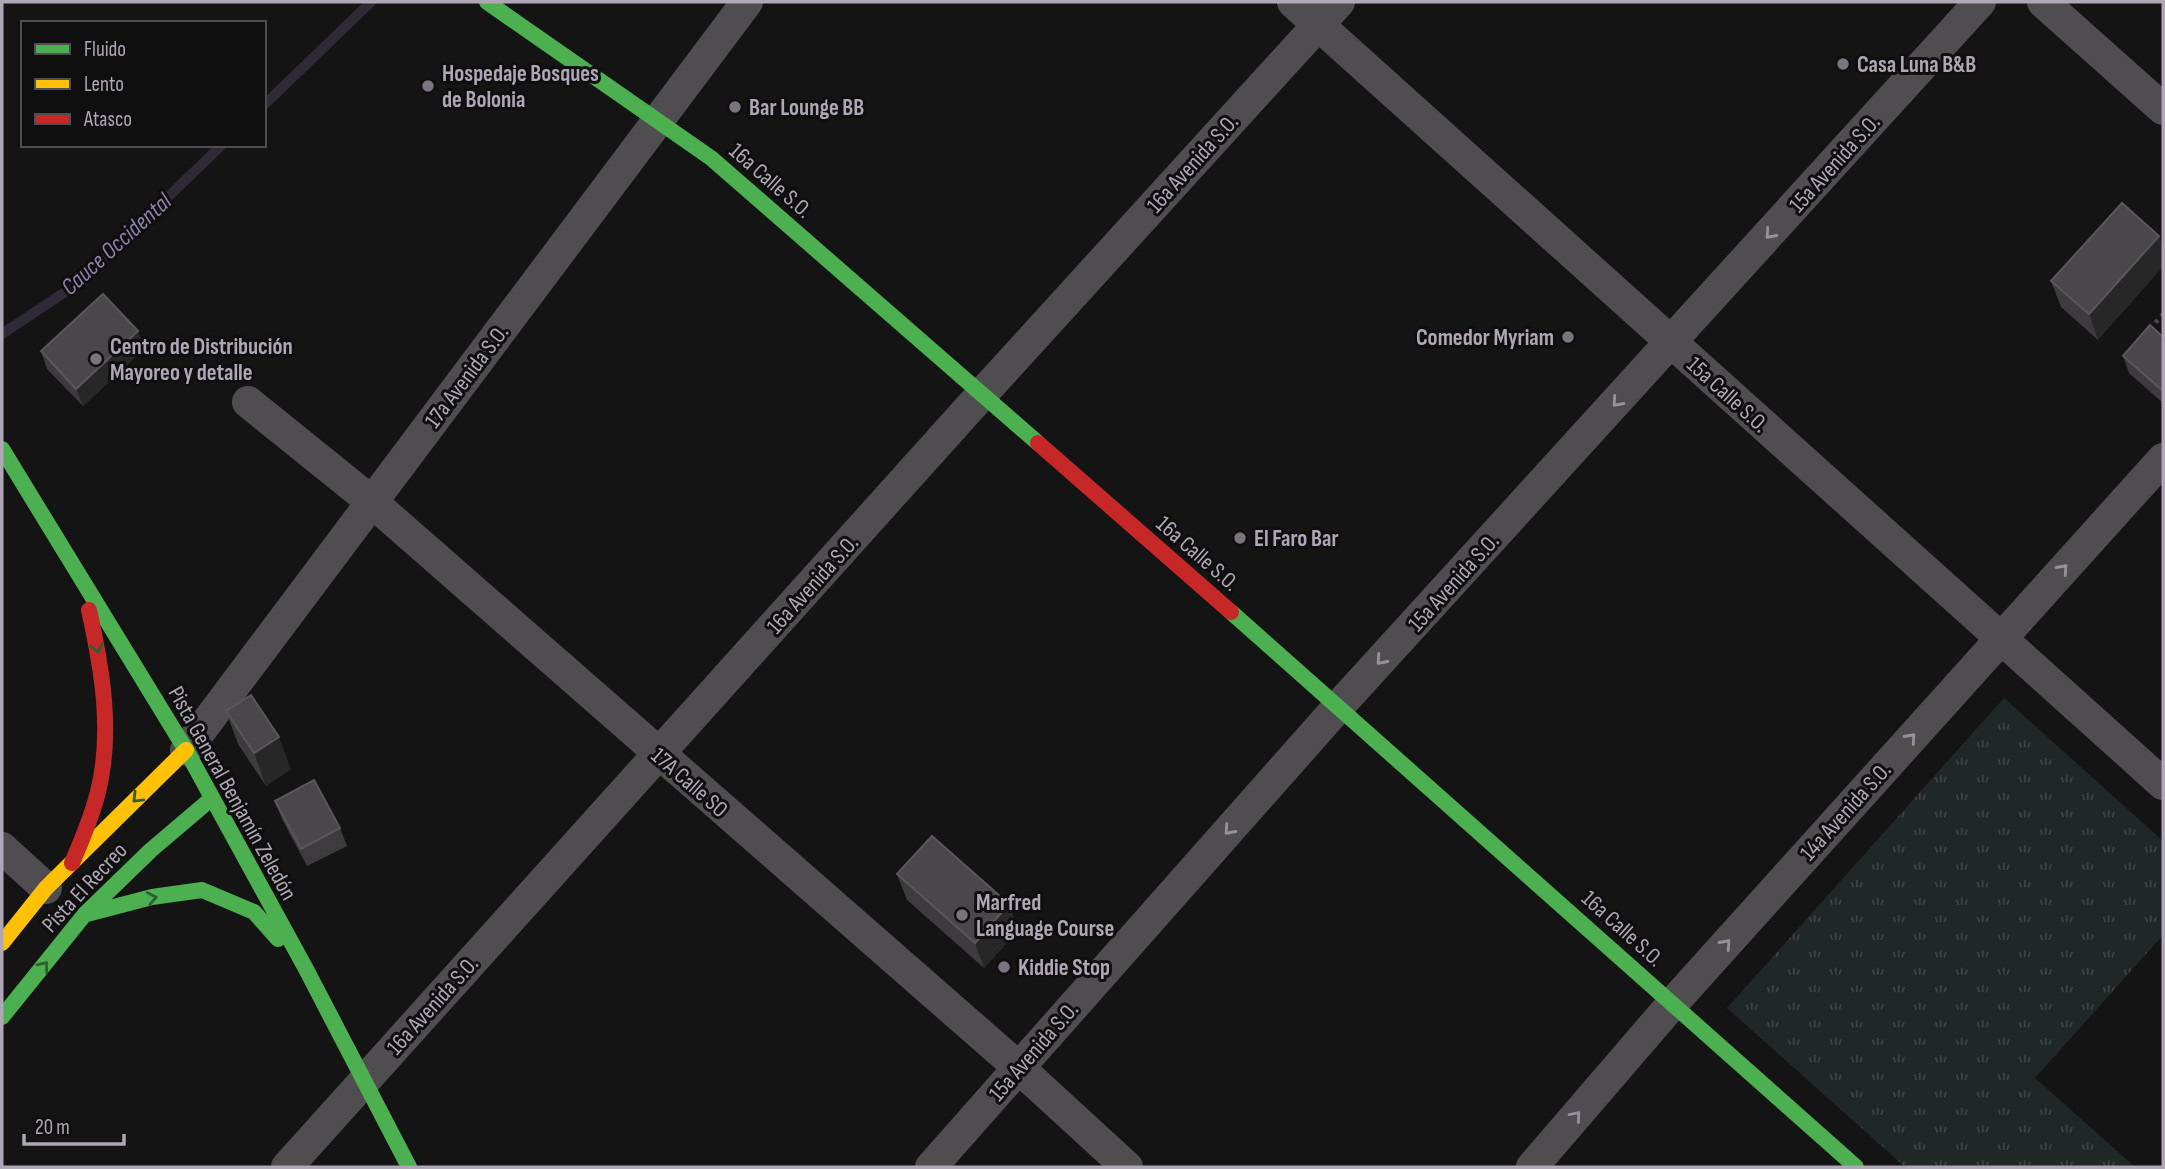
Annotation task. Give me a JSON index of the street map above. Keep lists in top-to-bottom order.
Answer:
{
  "streets": {
    "main road": ["16a Calle S.O.", "Pista General Benjamín Zeledón", "Pista El Recreo"],
    "street": [
      "16a Avenida S.O.",
      "15a Avenida S.O.",
      "17a Avenida S.O.",
      "15a Calle S.O.",
      "17A Calle SO",
      "14a Avenida S.O."
    ]
  },
  "crossings": [
    ["16a Avenida S.O.", "16a Calle S.O."],
    ["16a Avenida S.O.", "15a Calle S.O."],
    ["16a Avenida S.O.", "17A Calle SO"],
    ["16a Avenida S.O.", "Pista General Benjamín Zeledón"],
    ["15a Avenida S.O.", "16a Calle S.O."],
    ["15a Avenida S.O.", "15a Calle S.O."],
    ["15a Avenida S.O.", "17A Calle SO"],
    ["16a Calle S.O.", "17a Avenida S.O."],
    ["16a Calle S.O.", "14a Avenida S.O."],
    ["17a Avenida S.O.", "17A Calle SO"],
    ["17a Avenida S.O.", "Pista General Benjamín Zeledón"],
    ["17a Avenida S.O.", "Pista El Recreo"],
    ["15a Calle S.O.", "14a Avenida S.O."],
    ["Pista General Benjamín Zeledón", "Pista El Recreo"]
  ],
  "one_way": ["15a Avenida S.O.", "14a Avenida S.O."],
  "water": ["Cauce Occidental"],
  "places": [
    "Casa Luna B&B",
    "Hospedaje Bosques de Bolonia",
    "Bar Lounge BB",
    "Comedor Myriam",
    "Centro de Distribución Mayoreo y detalle",
    "El Faro Bar",
    "Marfred Language Course",
    "Kiddie Stop"
  ],
  "legend": ["Fluido", "Lento", "Atasco"],
  "scale_bar": "20 m"
}
